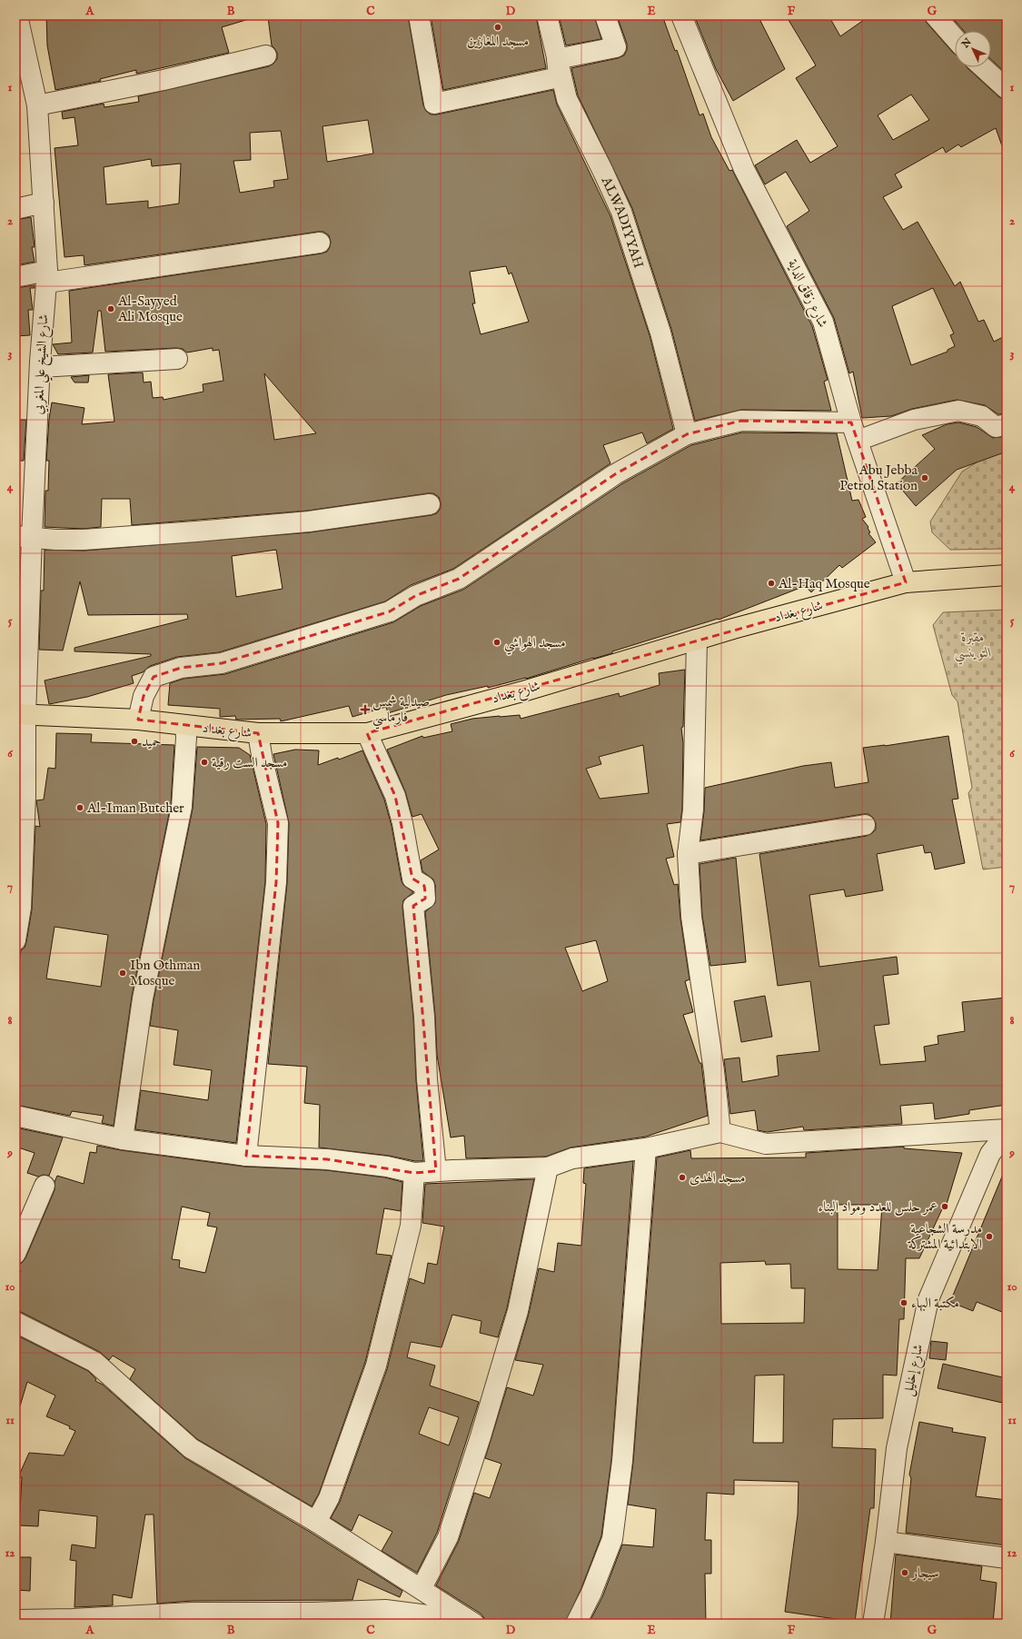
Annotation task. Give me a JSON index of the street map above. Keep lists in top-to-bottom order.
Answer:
{
  "streets": {
    "main road": ["شارع بغداد"],
    "street": [
      "ALWADIYYAH",
      "شارع زقاق الداية",
      "شارع الشيخ علي المغربي",
      "شارع إخليل"
    ]
  },
  "crossings": [
    ["شارع زقاق الداية", "شارع بغداد"],
    ["شارع الشيخ علي المغربي", "شارع بغداد"]
  ],
  "parks": ["مقبرة التوينسي"],
  "places": {
    "other": [
      "مسجد المغازين",
      "Al-Sayyed Ali Mosque",
      "Abu Jebba Petrol Station",
      "Al-Haq Mosque",
      "مسجد الهواشي",
      "حميد",
      "مسجد الست رقية",
      "Al-Iman Butcher",
      "Ibn Othman Mosque",
      "مسجد الهدى",
      "عمر حلس للعدد ومواد البناء",
      "مدرسة الشجاعية الابتدائية المشتركة",
      "مكتبة البهاء",
      "سيجار"
    ],
    "health": ["صيدلية شمس فارماسي"]
  },
  "north": "top left",
  "grid": {
    "columns": [
      "A",
      "B",
      "C",
      "D",
      "E",
      "F",
      "G"
    ],
    "rows": [
      "1",
      "2",
      "3",
      "4",
      "5",
      "6",
      "7",
      "8",
      "9",
      "10",
      "11",
      "12"
    ]
  }
}
